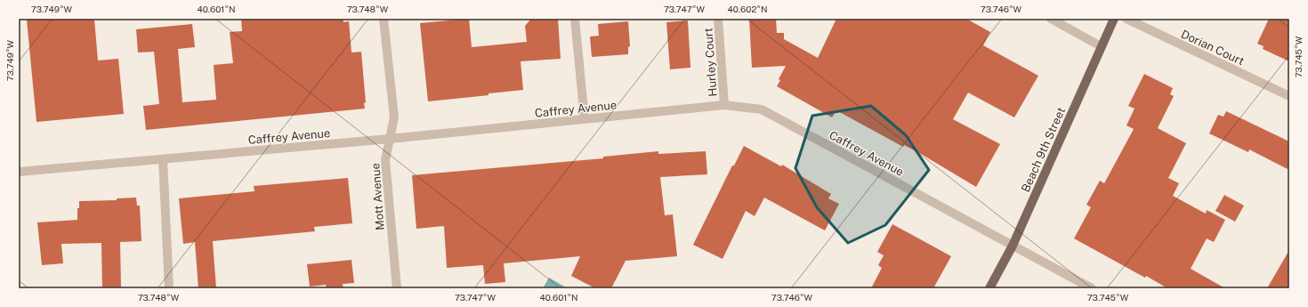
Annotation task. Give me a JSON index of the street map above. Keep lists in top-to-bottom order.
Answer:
{
  "streets": {
    "main road": ["Beach 9th Street"],
    "street": [
      "Dorian Court",
      "Hurley Court",
      "Caffrey Avenue",
      "Mott Avenue"
    ]
  },
  "crossings": [
    ["Hurley Court", "Caffrey Avenue"],
    ["Caffrey Avenue", "Beach 9th Street"],
    ["Caffrey Avenue", "Mott Avenue"]
  ],
  "coordinates": [
    "73.749°W",
    "40.601°N",
    "73.748°W",
    "73.747°W",
    "40.602°N",
    "73.746°W",
    "73.745°W"
  ]
}
